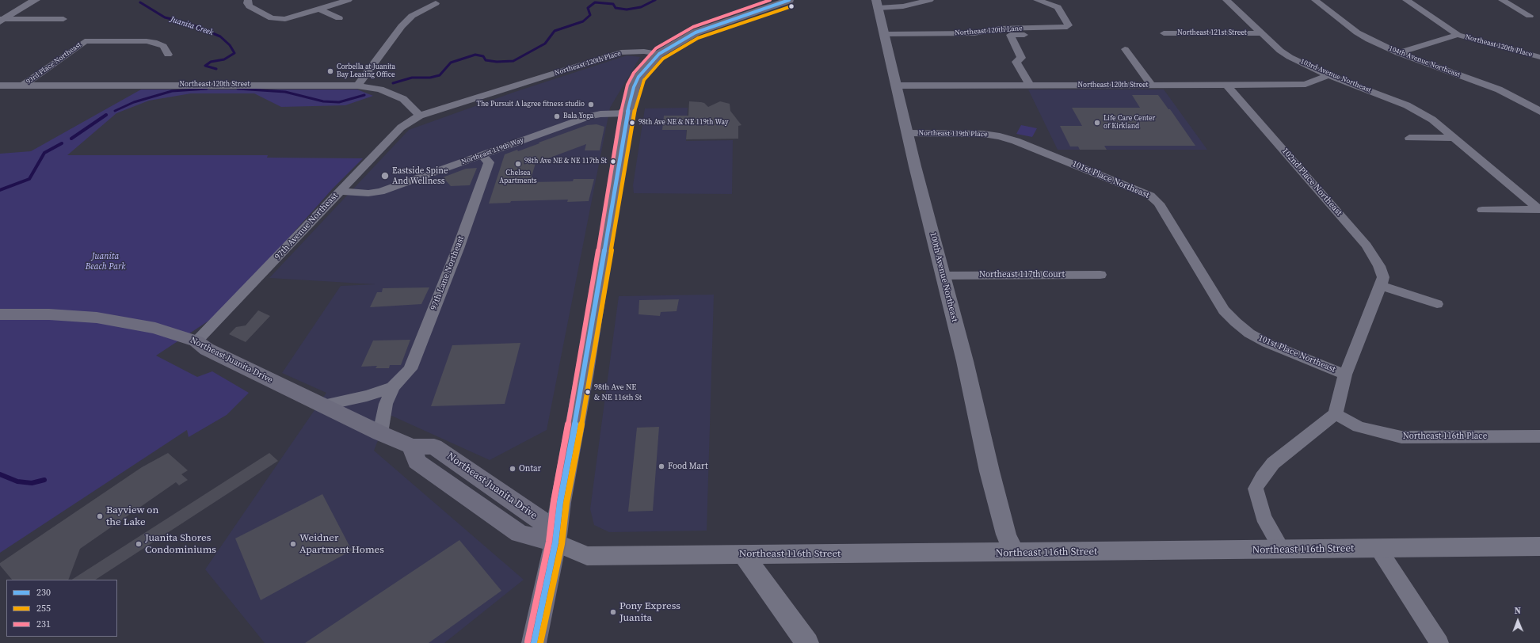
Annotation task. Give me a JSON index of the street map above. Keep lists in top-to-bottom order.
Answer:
{
  "streets": {
    "main road": ["Northeast Juanita Drive"],
    "street": [
      "Northeast 120th Lane",
      "Northeast 121st Street",
      "Northeast 120th Place",
      "104th Avenue Northeast",
      "93rd Place Northeast",
      "103rd Avenue Northeast",
      "Northeast 120th Street",
      "Northeast 119th Place",
      "Northeast 119th Way",
      "101st Place Northeast",
      "102nd Place Northeast",
      "97th Avenue Northeast",
      "97th Lane Northeast",
      "Northeast 117th Court",
      "100th Avenue Northeast",
      "Northeast 116th Place",
      "Northeast 116th Street"
    ]
  },
  "crossings": [
    ["Northeast 120th Lane", "100th Avenue Northeast"],
    ["Northeast 121st Street", "103rd Avenue Northeast"],
    ["Northeast 120th Place", "Northeast 120th Street"],
    ["Northeast 120th Place", "97th Avenue Northeast"],
    ["93rd Place Northeast", "Northeast 120th Street"],
    ["103rd Avenue Northeast", "Northeast 120th Street"],
    ["Northeast 120th Street", "102nd Place Northeast"],
    ["Northeast 120th Street", "97th Avenue Northeast"],
    ["Northeast 120th Street", "100th Avenue Northeast"],
    ["Northeast 119th Place", "101st Place Northeast"],
    ["Northeast 119th Place", "100th Avenue Northeast"],
    ["Northeast 119th Way", "97th Avenue Northeast"],
    ["Northeast 119th Way", "97th Lane Northeast"],
    ["101st Place Northeast", "102nd Place Northeast"],
    ["101st Place Northeast", "Northeast 116th Place"],
    ["97th Avenue Northeast", "Northeast Juanita Drive"],
    ["97th Lane Northeast", "Northeast Juanita Drive"],
    ["Northeast 117th Court", "100th Avenue Northeast"],
    ["100th Avenue Northeast", "Northeast 116th Street"],
    ["Northeast Juanita Drive", "Northeast 116th Street"]
  ],
  "water": ["Juanita Creek"],
  "parks": ["Juanita Beach Park"],
  "places": [
    "Corbella at Juanita Bay Leasing Office",
    "The Pursuit A lagree fitness studio",
    "Bala Yoga",
    "98th Ave NE & NE 119th Way",
    "Life Care Center of Kirkland",
    "98th Ave NE & NE 117th St",
    "Chelsea Apartments",
    "Eastside Spine And Wellness",
    "98th Ave NE & NE 116th St",
    "Food Mart",
    "Ontar",
    "Bayview on the Lake",
    "Juanita Shores Condominiums",
    "Weidner Apartment Homes",
    "Pony Express Juanita"
  ],
  "lines": ["transit line 230", "transit line 231", "transit line 255"],
  "legend": ["230", "255", "231"],
  "north": "top"
}
